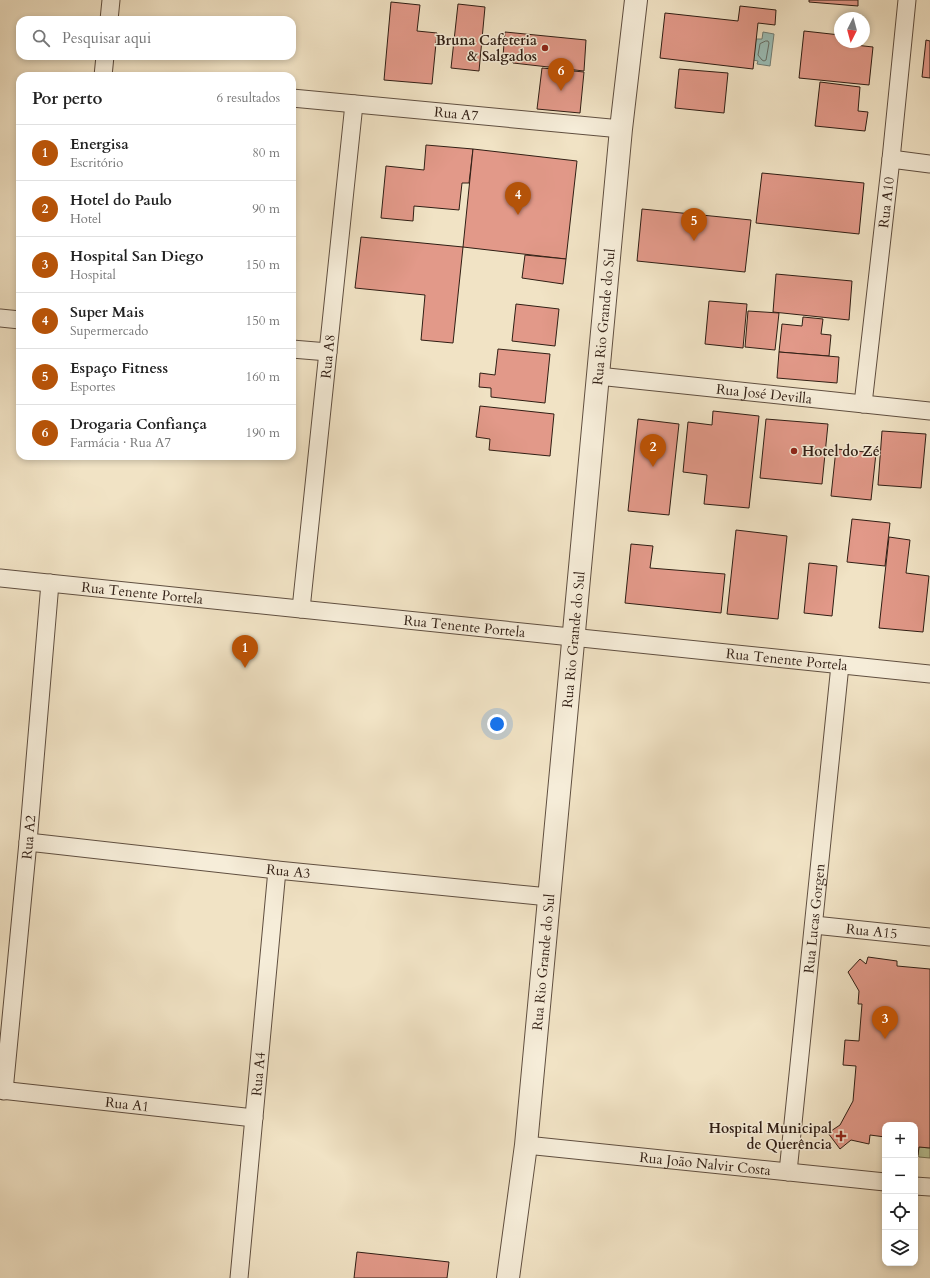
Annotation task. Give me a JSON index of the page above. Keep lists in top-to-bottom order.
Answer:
{
  "streets": {
    "street": [
      "Rua A7",
      "Rua A10",
      "Rua Rio Grande do Sul",
      "Rua A8",
      "Rua José Devilla",
      "Rua Tenente Portela",
      "Rua A2",
      "Rua A3",
      "Rua Lucas Gorgen",
      "Rua A15",
      "Rua A4",
      "Rua A1",
      "Rua João Nalvir Costa"
    ]
  },
  "crossings": [
    ["Rua A7", "Rua Rio Grande do Sul"],
    ["Rua A7", "Rua A8"],
    ["Rua A10", "Rua José Devilla"],
    ["Rua Rio Grande do Sul", "Rua José Devilla"],
    ["Rua Rio Grande do Sul", "Rua Tenente Portela"],
    ["Rua Rio Grande do Sul", "Rua A3"],
    ["Rua Rio Grande do Sul", "Rua João Nalvir Costa"],
    ["Rua A8", "Rua Tenente Portela"],
    ["Rua Tenente Portela", "Rua A2"],
    ["Rua Tenente Portela", "Rua Lucas Gorgen"],
    ["Rua A2", "Rua A3"],
    ["Rua A2", "Rua A1"],
    ["Rua A3", "Rua A4"],
    ["Rua Lucas Gorgen", "Rua A15"],
    ["Rua Lucas Gorgen", "Rua João Nalvir Costa"],
    ["Rua A4", "Rua A1"]
  ],
  "places": {
    "other": ["Bruna Cafeteria & Salgados", "Hotel do Zé"],
    "health": ["Hospital Municipal de Querência"]
  },
  "north": "bottom",
  "page": {
    "search": "Pesquisar aqui",
    "pins": [
      "6",
      "4",
      "5",
      "2",
      "1",
      "3"
    ],
    "heading": ["Por perto", "6 resultados"],
    "list": [
      {
        "mark": "1",
        "name": "Energisa",
        "note": "Escritório",
        "value": "80 m"
      },
      {
        "mark": "2",
        "name": "Hotel do Paulo",
        "note": "Hotel",
        "value": "90 m"
      },
      {
        "mark": "3",
        "name": "Hospital San Diego",
        "note": "Hospital",
        "value": "150 m"
      },
      {
        "mark": "4",
        "name": "Super Mais",
        "note": "Supermercado",
        "value": "150 m"
      },
      {
        "mark": "5",
        "name": "Espaço Fitness",
        "note": "Esportes",
        "value": "160 m"
      },
      {
        "mark": "6",
        "name": "Drogaria Confiança",
        "note": "Farmácia · Rua A7",
        "value": "190 m"
      }
    ],
    "map_buttons": ["+", "−"]
  }
}
